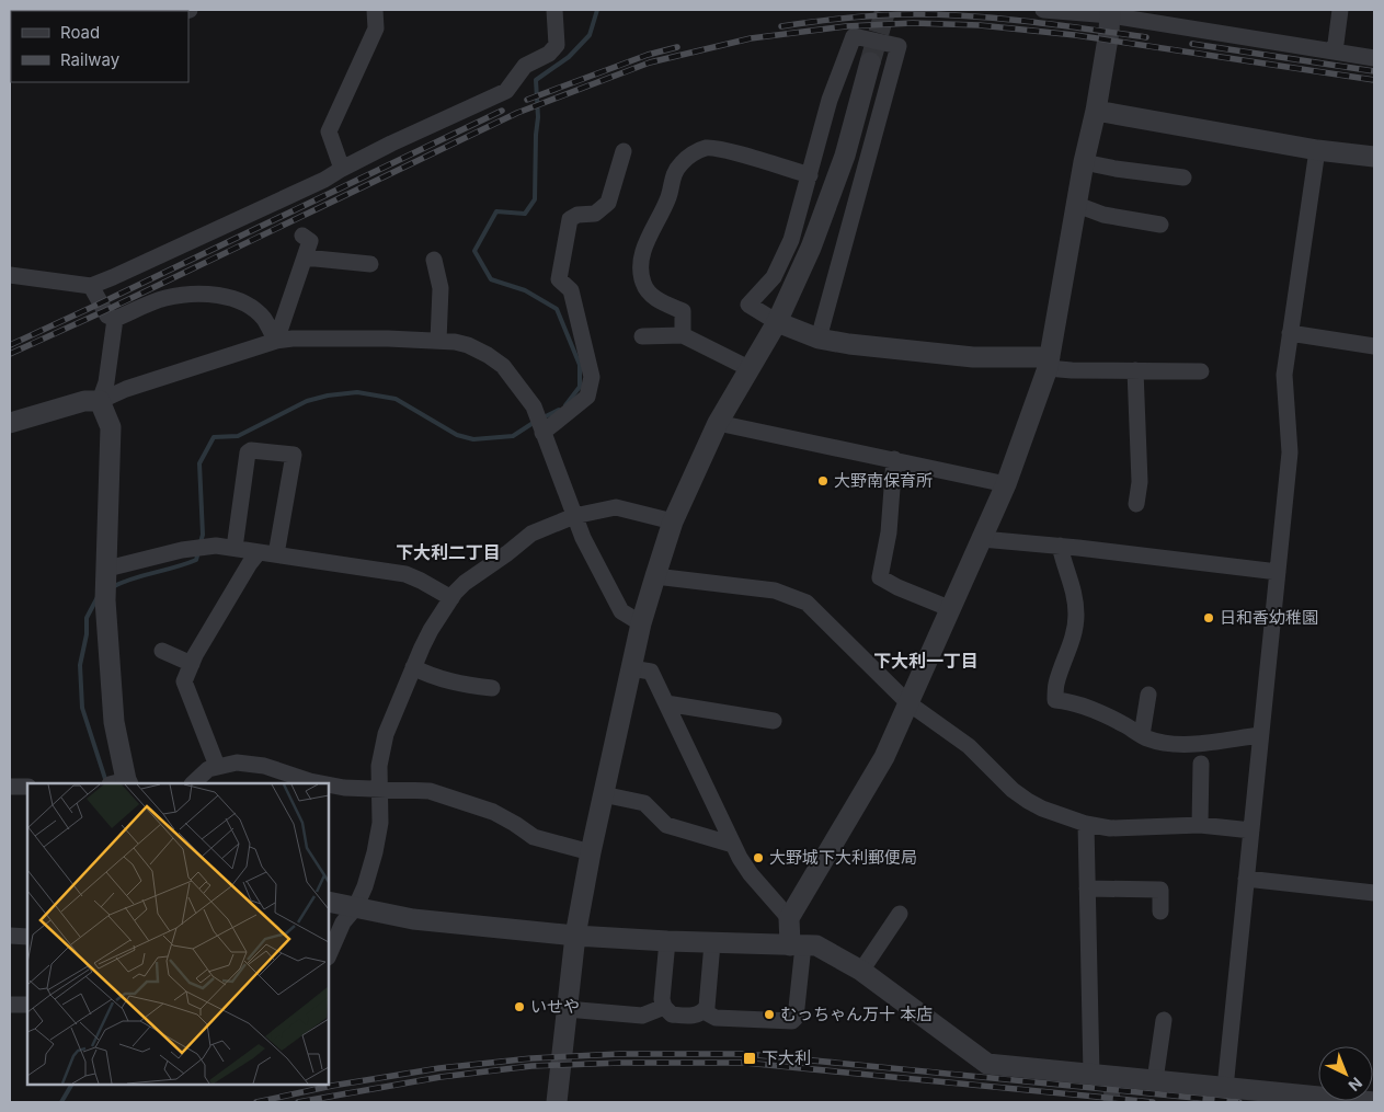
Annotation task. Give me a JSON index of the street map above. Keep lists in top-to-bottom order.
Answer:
{
  "districts": ["下大利二丁目", "下大利一丁目"],
  "places": {
    "other": [
      "大野南保育所",
      "日和香幼稚園",
      "大野城下大利郵便局",
      "いせや",
      "むっちゃん万十 本店"
    ],
    "transit": ["下大利"]
  },
  "legend": ["Road", "Railway"],
  "north": "bottom right"
}
